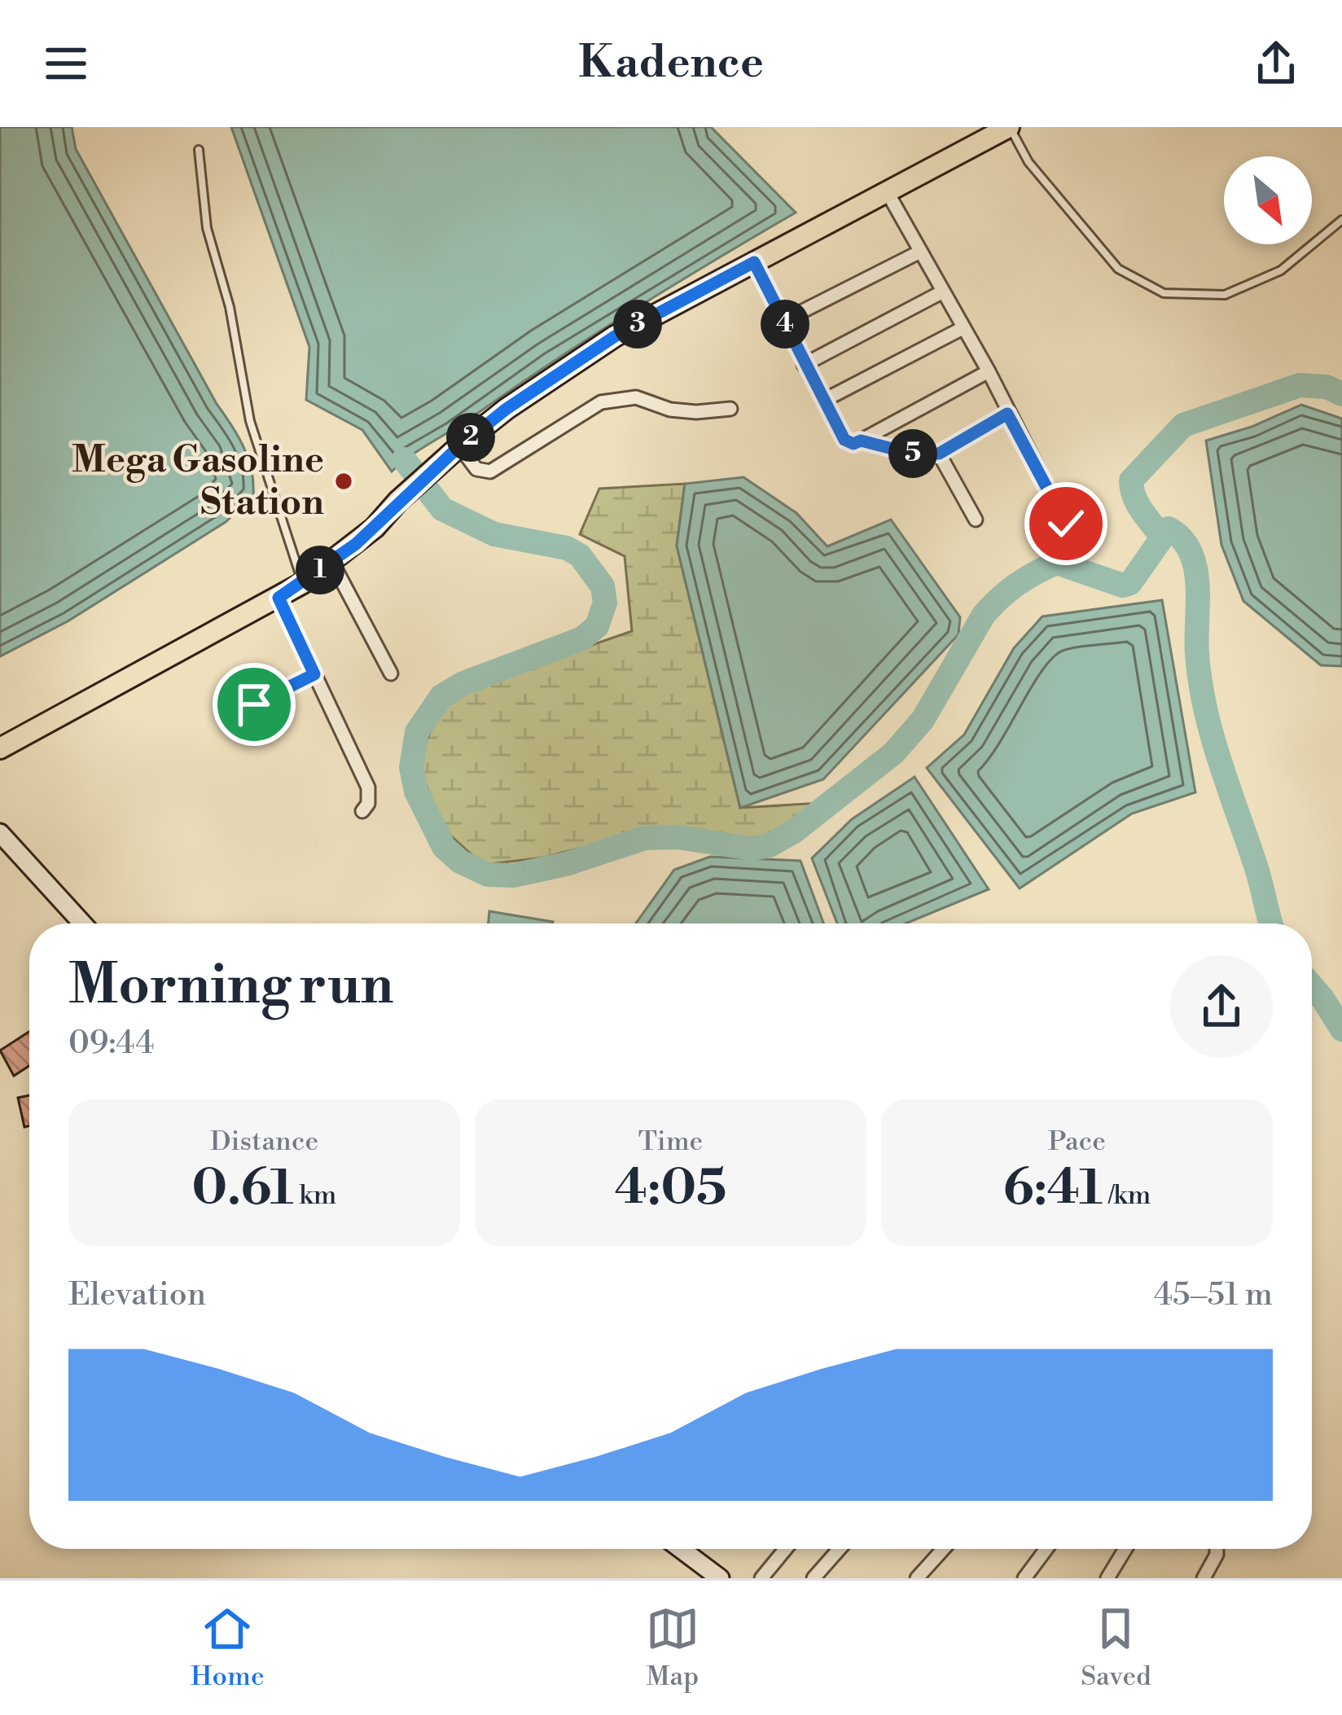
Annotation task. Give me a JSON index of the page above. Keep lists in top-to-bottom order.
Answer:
{
  "places": ["Mega Gasoline Station"],
  "north": "bottom right",
  "page": {
    "header": "Kadence",
    "pins": [
      "3",
      "4",
      "2",
      "5",
      "1"
    ],
    "heading": ["Morning run", "09:44"],
    "stats": [
      ["Distance", "0.61 km"],
      ["Time", "4:05"],
      ["Pace", "6:41 /km"]
    ],
    "chart": ["Elevation", "45–51 m"],
    "tabs": ["Home", "Map", "Saved"]
  }
}
